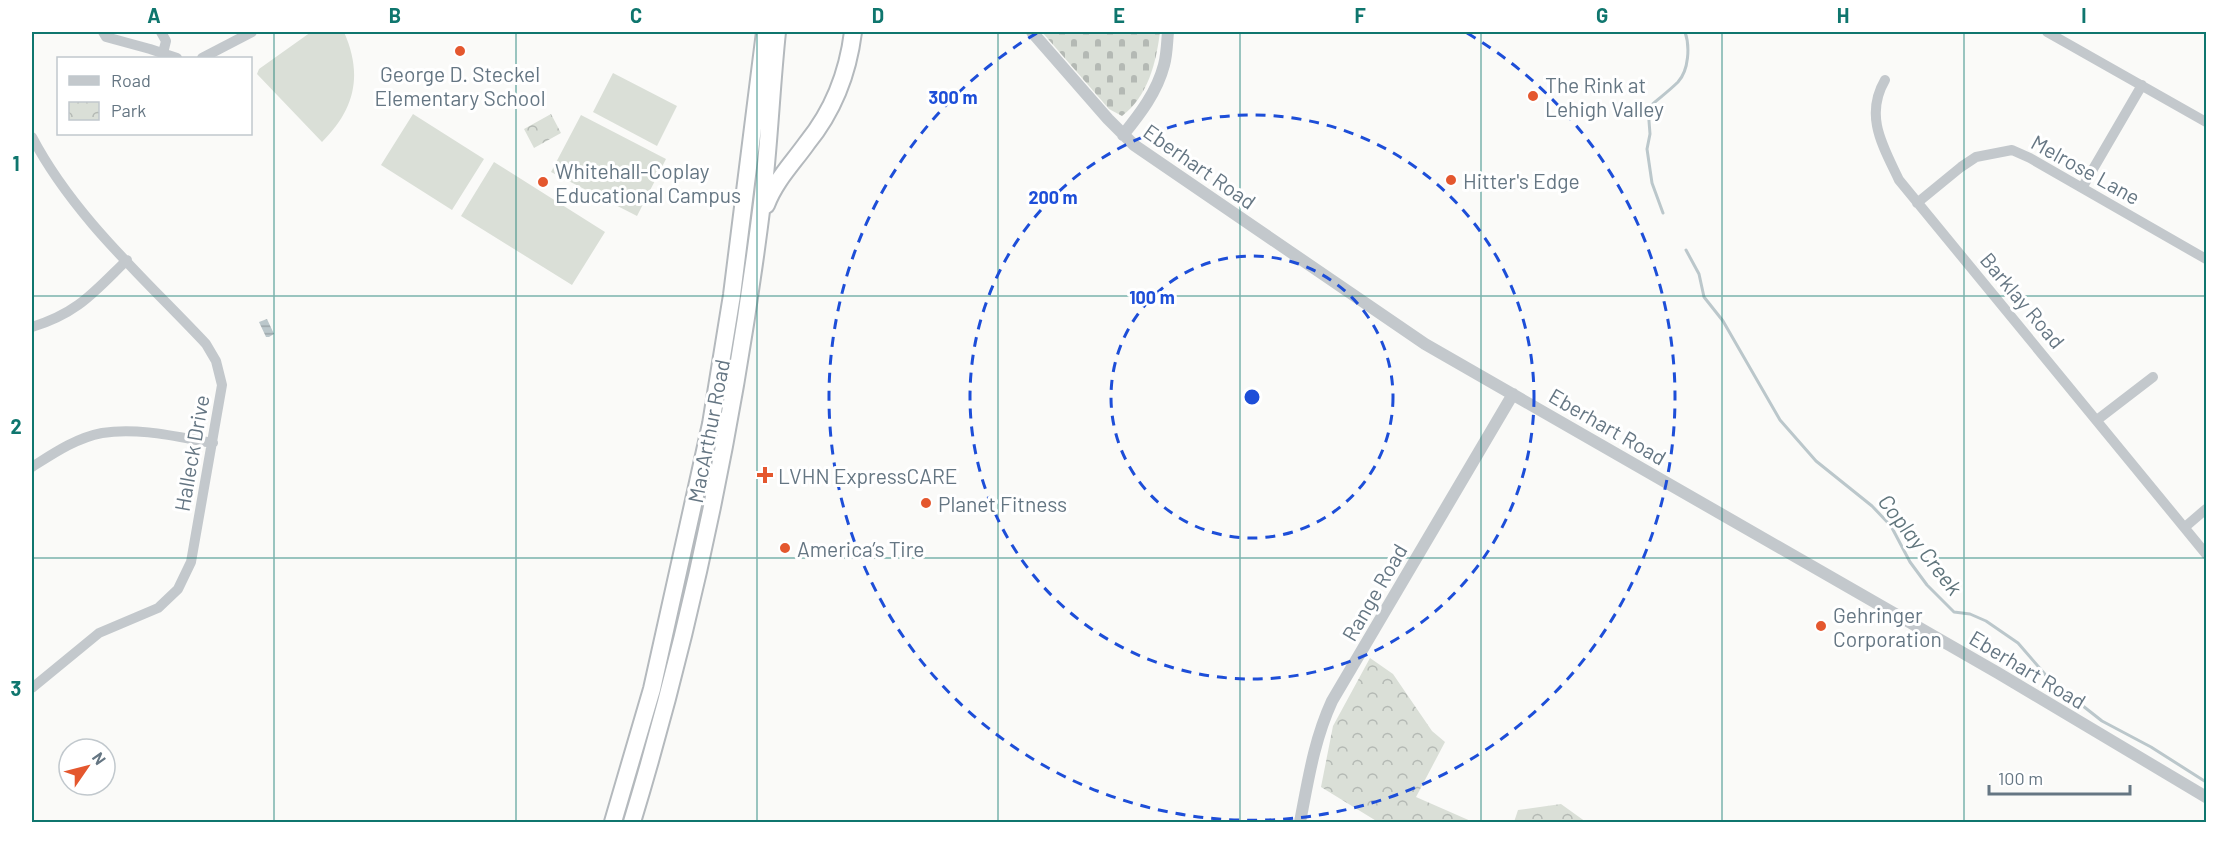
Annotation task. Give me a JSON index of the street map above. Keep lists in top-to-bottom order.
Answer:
{
  "streets": {
    "highway": ["MacArthur Road"],
    "street": [
      "Eberhart Road",
      "Melrose Lane",
      "Barklay Road",
      "Halleck Drive",
      "Range Road"
    ]
  },
  "crossings": [
    ["Eberhart Road", "Range Road"],
    ["Melrose Lane", "Barklay Road"]
  ],
  "water": ["Coplay Creek"],
  "places": {
    "other": [
      "George D. Steckel Elementary School",
      "The Rink at Lehigh Valley",
      "Hitter's Edge",
      "Whitehall-Coplay Educational Campus",
      "Planet Fitness",
      "America’s Tire",
      "Gehringer Corporation"
    ],
    "health": ["LVHN ExpressCARE"]
  },
  "legend": ["Road", "Park"],
  "scale_bar": "100 m",
  "north": "top right",
  "grid": {
    "columns": [
      "A",
      "B",
      "C",
      "D",
      "E",
      "F",
      "G",
      "H",
      "I"
    ],
    "rows": ["1", "2", "3"]
  },
  "rings": ["300 m", "200 m", "100 m"]
}
